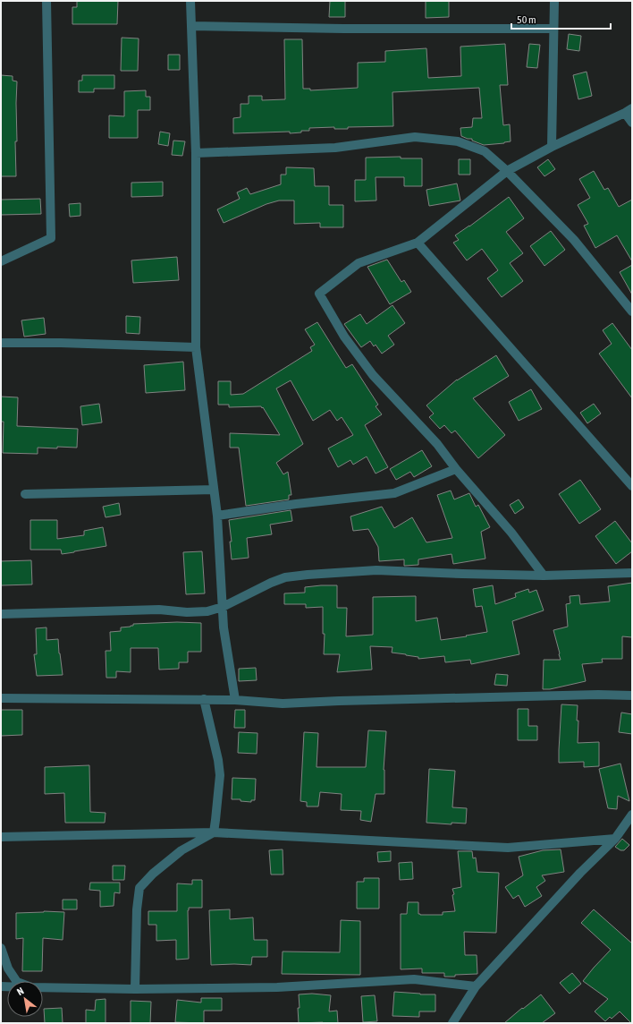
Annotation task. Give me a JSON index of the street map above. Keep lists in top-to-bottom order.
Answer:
{
  "scale_bar": "50 m",
  "north": "top left"
}
